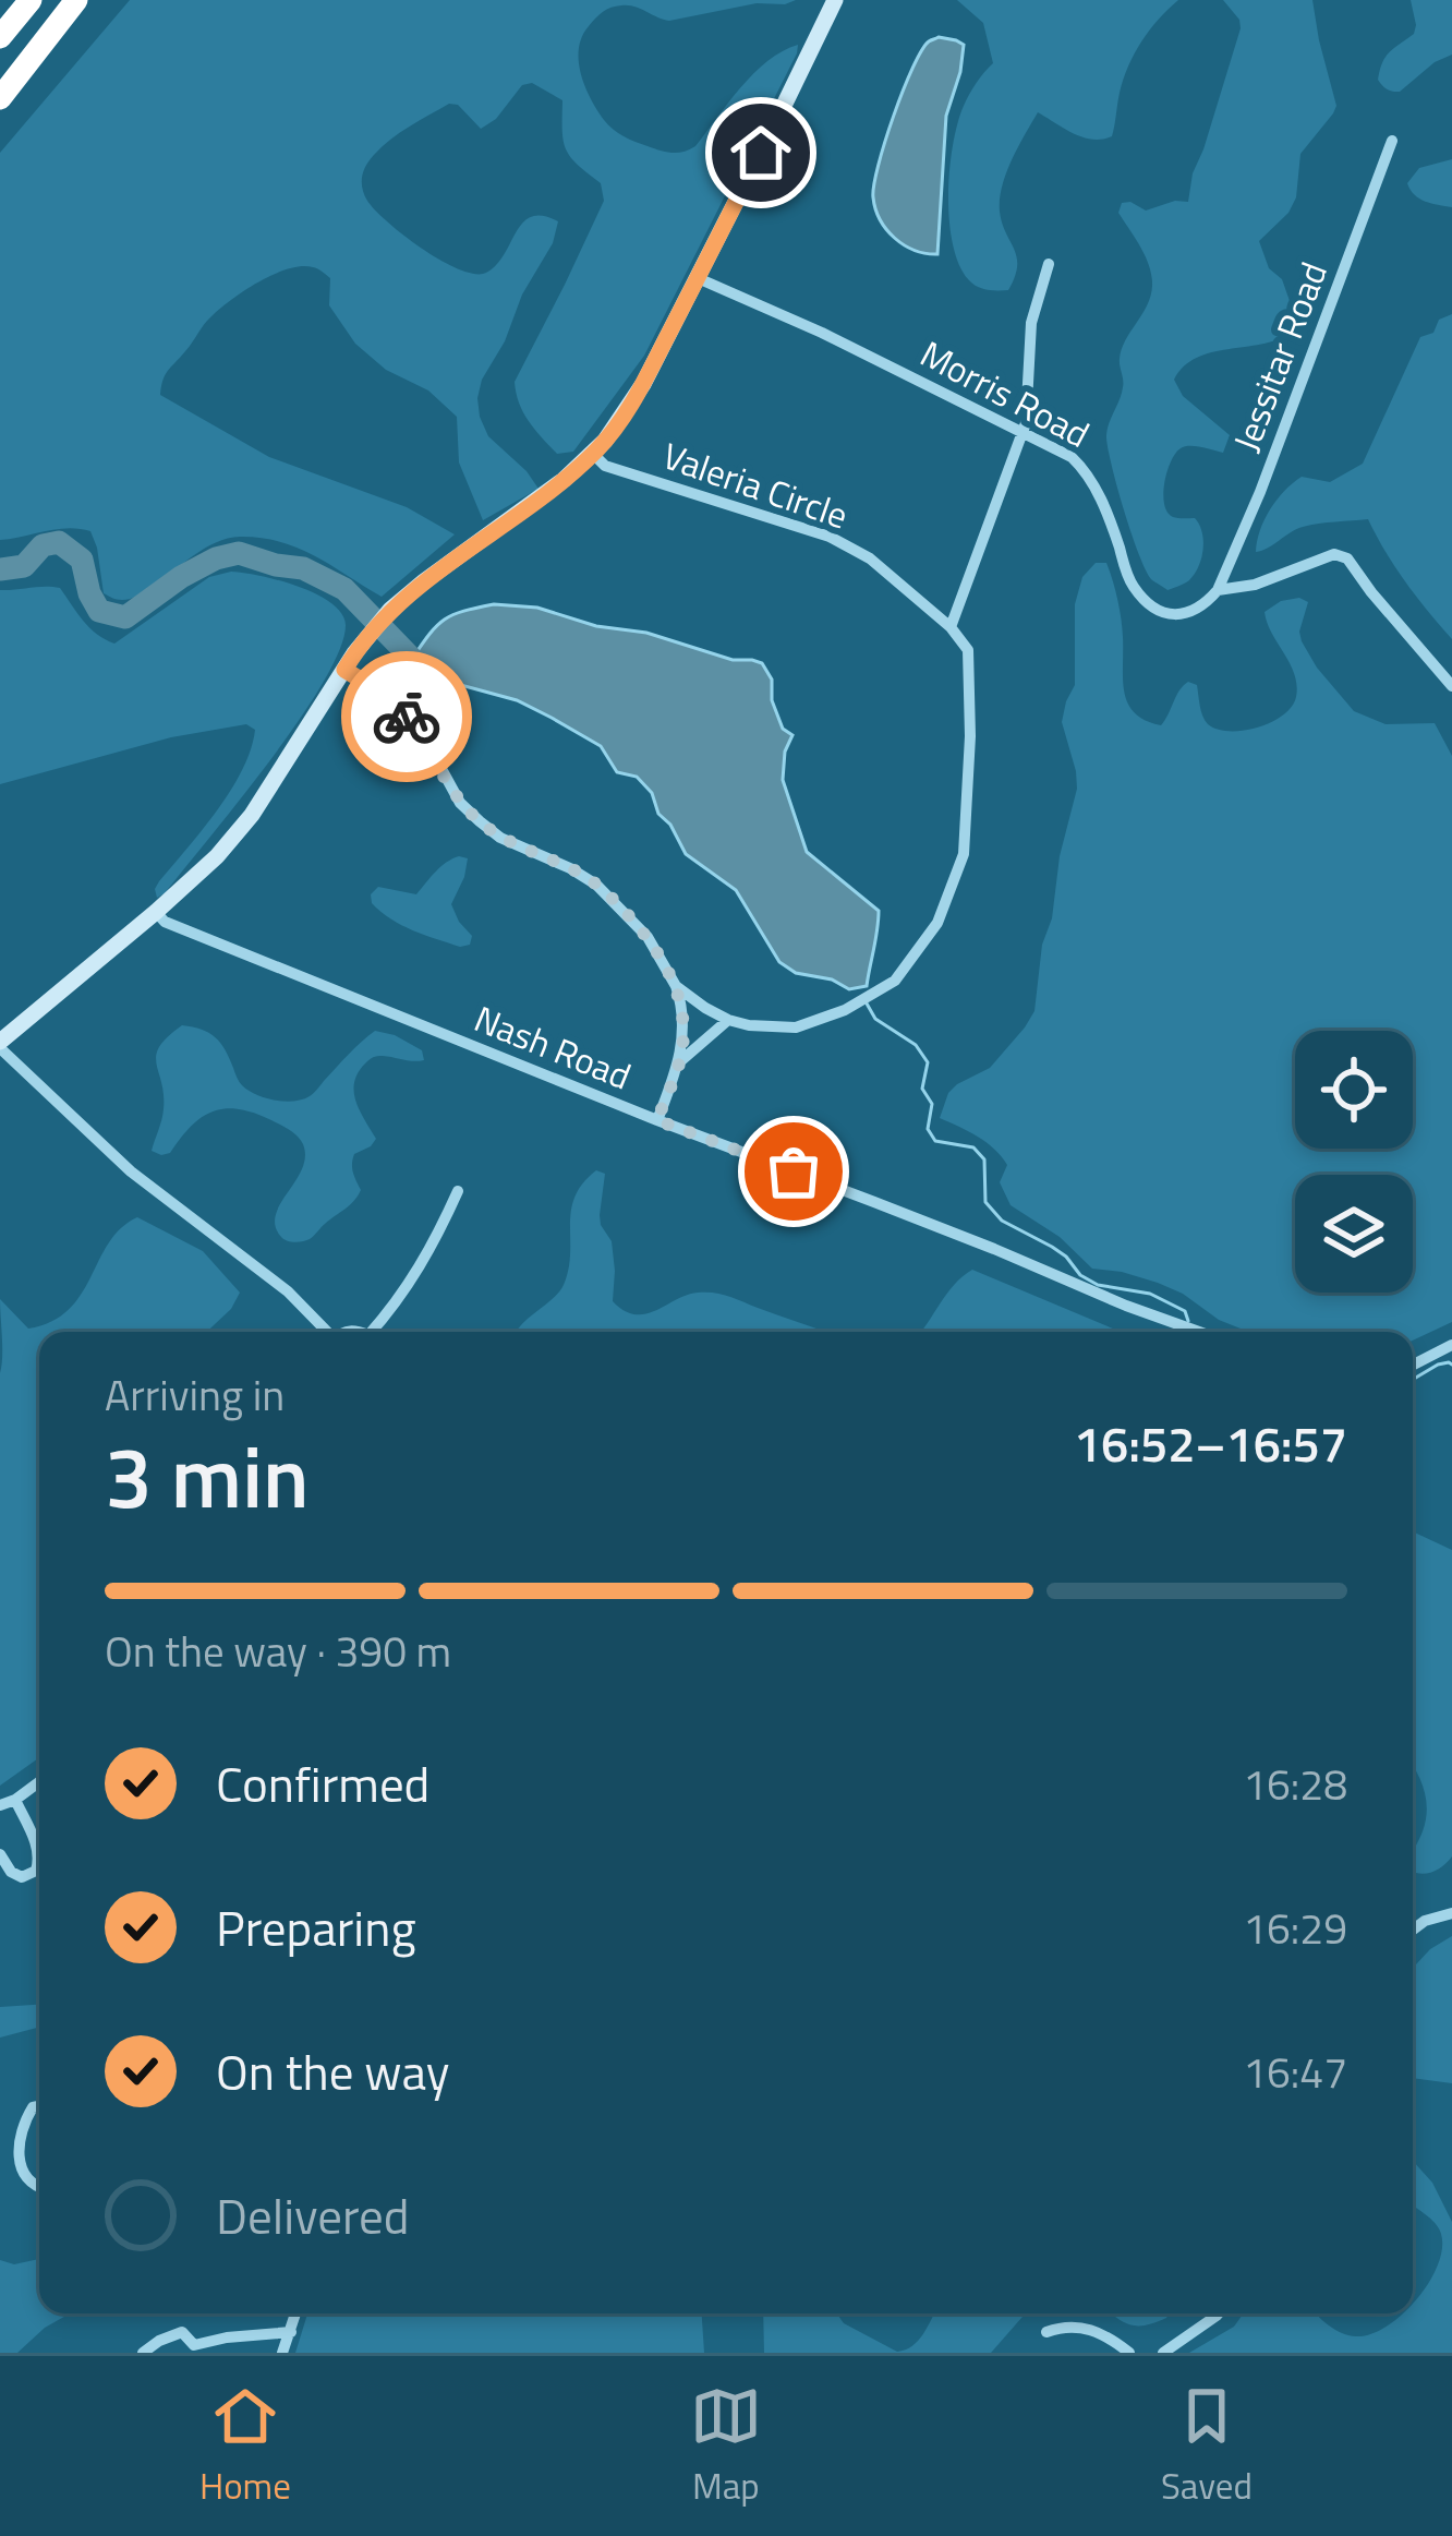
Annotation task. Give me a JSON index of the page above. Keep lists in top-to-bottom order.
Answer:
{
  "streets": {
    "street": [
      "Jessitar Road",
      "Morris Road",
      "Valeria Circle",
      "Nash Road"
    ]
  },
  "crossings": [
    ["Jessitar Road", "Morris Road"]
  ],
  "page": {
    "heading": ["3 min", "Arriving in", "16:52–16:57"],
    "bar": "On the way · 390 m",
    "list": [
      ["Confirmed", "16:28"],
      ["Preparing", "16:29"],
      ["On the way", "16:47"],
      "Delivered"
    ],
    "tabs": ["Home", "Map", "Saved"]
  }
}
